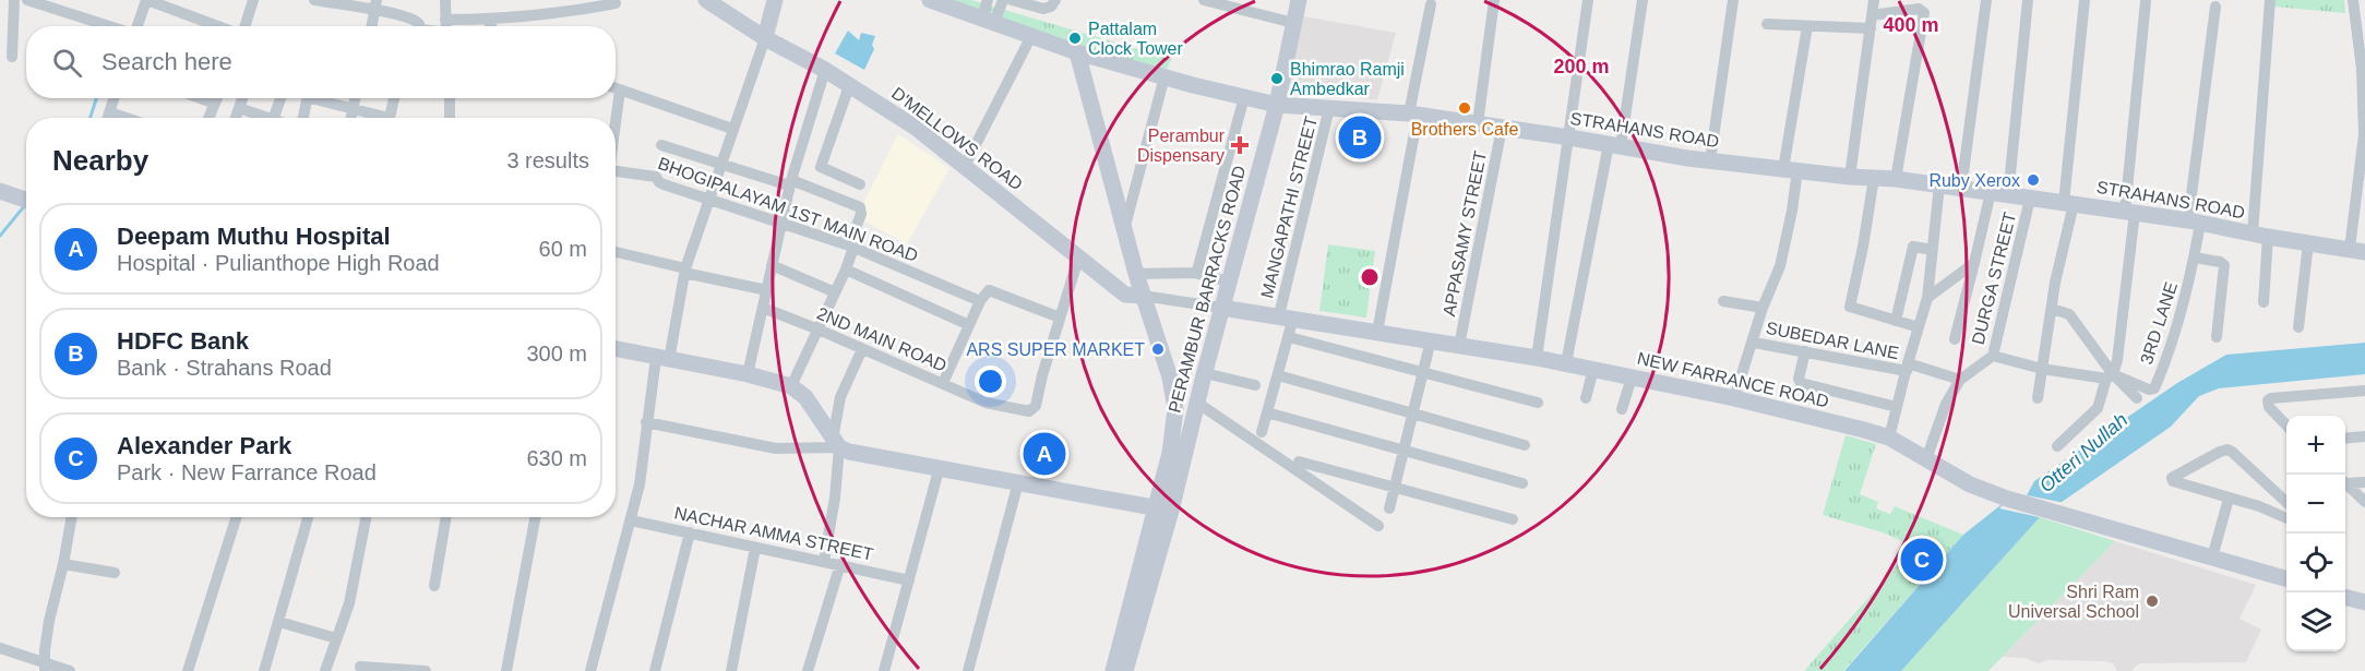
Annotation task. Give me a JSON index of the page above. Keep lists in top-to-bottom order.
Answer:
{
  "streets": {
    "main road": [
      "STRAHANS ROAD",
      "D'MELLOWS ROAD",
      "PERAMBUR BARRACKS ROAD",
      "NEW FARRANCE ROAD"
    ],
    "street": [
      "MANGAPATHI STREET",
      "BHOGIPALAYAM 1ST MAIN ROAD",
      "APPASAMY STREET",
      "DURGA STREET",
      "3RD LANE",
      "2ND MAIN ROAD",
      "SUBEDAR LANE",
      "NACHAR AMMA STREET"
    ]
  },
  "crossings": [
    ["STRAHANS ROAD", "MANGAPATHI STREET"],
    ["STRAHANS ROAD", "APPASAMY STREET"],
    ["STRAHANS ROAD", "DURGA STREET"],
    ["STRAHANS ROAD", "PERAMBUR BARRACKS ROAD"],
    ["STRAHANS ROAD", "3RD LANE"],
    ["D'MELLOWS ROAD", "NEW FARRANCE ROAD"],
    ["MANGAPATHI STREET", "NEW FARRANCE ROAD"],
    ["APPASAMY STREET", "NEW FARRANCE ROAD"],
    ["DURGA STREET", "SUBEDAR LANE"],
    ["DURGA STREET", "NEW FARRANCE ROAD"],
    ["PERAMBUR BARRACKS ROAD", "NEW FARRANCE ROAD"]
  ],
  "water": ["Otteri Nullah"],
  "places": {
    "other": [
      "Pattalam Clock Tower",
      "Bhimrao Ramji Ambedkar",
      "Brothers Cafe",
      "Ruby Xerox",
      "ARS SUPER MARKET",
      "Shri Ram Universal School"
    ],
    "health": ["Perambur Dispensary"]
  },
  "page": {
    "search": "Search here",
    "pins": ["B", "A", "C"],
    "heading": ["Nearby", "3 results"],
    "list": [
      {
        "mark": "A",
        "name": "Deepam Muthu Hospital",
        "note": "Hospital · Pulianthope High Road",
        "value": "60 m"
      },
      {
        "mark": "B",
        "name": "HDFC Bank",
        "note": "Bank · Strahans Road",
        "value": "300 m"
      },
      {
        "mark": "C",
        "name": "Alexander Park",
        "note": "Park · New Farrance Road",
        "value": "630 m"
      }
    ],
    "map_buttons": ["+", "−"]
  },
  "rings": ["400 m", "200 m"]
}
